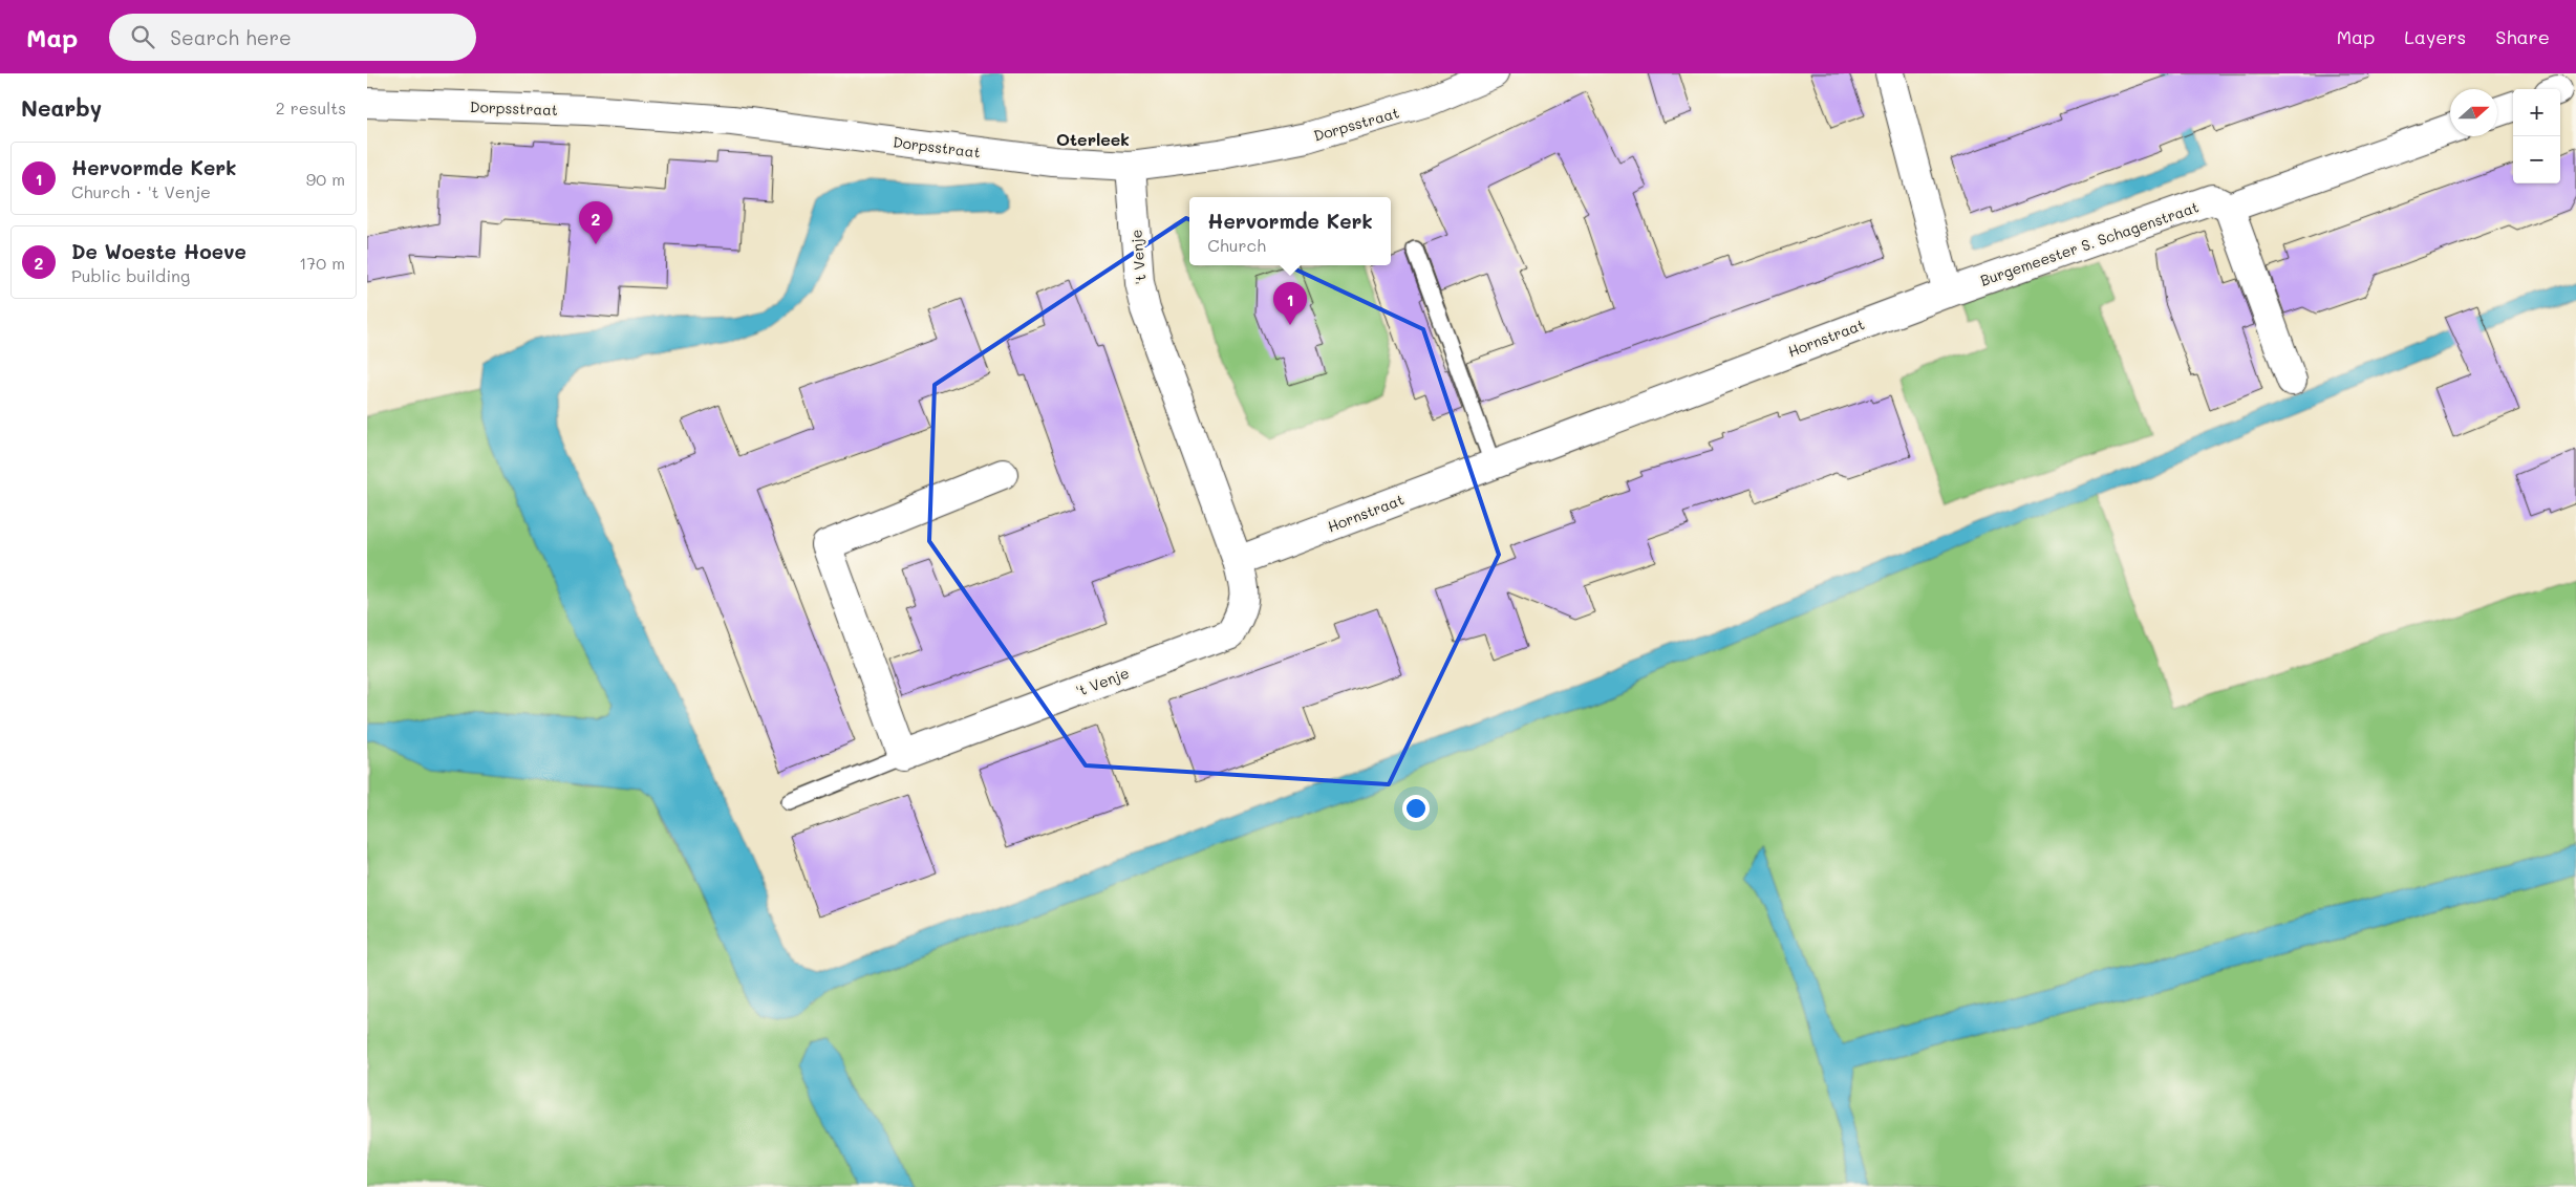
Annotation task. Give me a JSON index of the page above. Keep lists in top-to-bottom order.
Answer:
{
  "streets": {
    "street": [
      "Dorpsstraat",
      "Burgemeester S. Schagenstraat",
      "'t Venje",
      "Hornstraat"
    ]
  },
  "crossings": [
    ["Dorpsstraat", "'t Venje"],
    ["Burgemeester S. Schagenstraat", "Hornstraat"],
    ["'t Venje", "Hornstraat"]
  ],
  "districts": ["Oterleek"],
  "north": "right",
  "page": {
    "header": "Map",
    "search": "Search here",
    "nav": ["Map", "Layers", "Share"],
    "heading": ["Nearby", "2 results"],
    "map_buttons": ["+", "−"],
    "list": [
      {
        "mark": "1",
        "name": "Hervormde Kerk",
        "note": "Church · 't Venje",
        "value": "90 m"
      },
      {
        "mark": "2",
        "name": "De Woeste Hoeve",
        "note": "Public building",
        "value": "170 m"
      }
    ],
    "popup": ["Hervormde Kerk", "Church"],
    "pins": ["2", "1"]
  }
}
